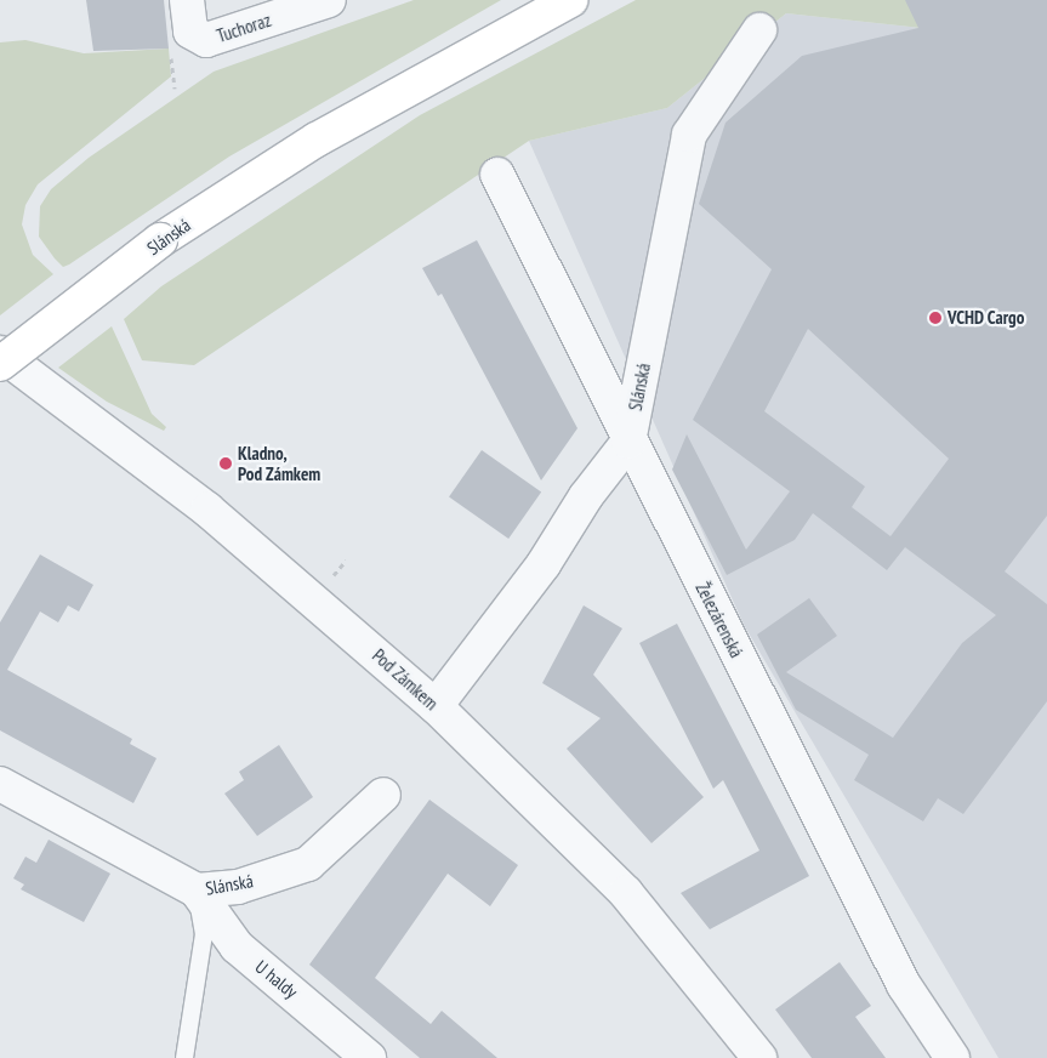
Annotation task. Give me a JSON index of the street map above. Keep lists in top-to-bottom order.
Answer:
{
  "streets": {
    "main road": ["Slánská"],
    "street": [
      "Tuchoraz",
      "Železárenská",
      "Pod Zámkem",
      "U haldy"
    ]
  },
  "crossings": [
    ["Slánská", "Železárenská"],
    ["Slánská", "Pod Zámkem"],
    ["Slánská", "U haldy"]
  ],
  "places": ["VCHD Cargo", "Kladno, Pod Zámkem"]
}
